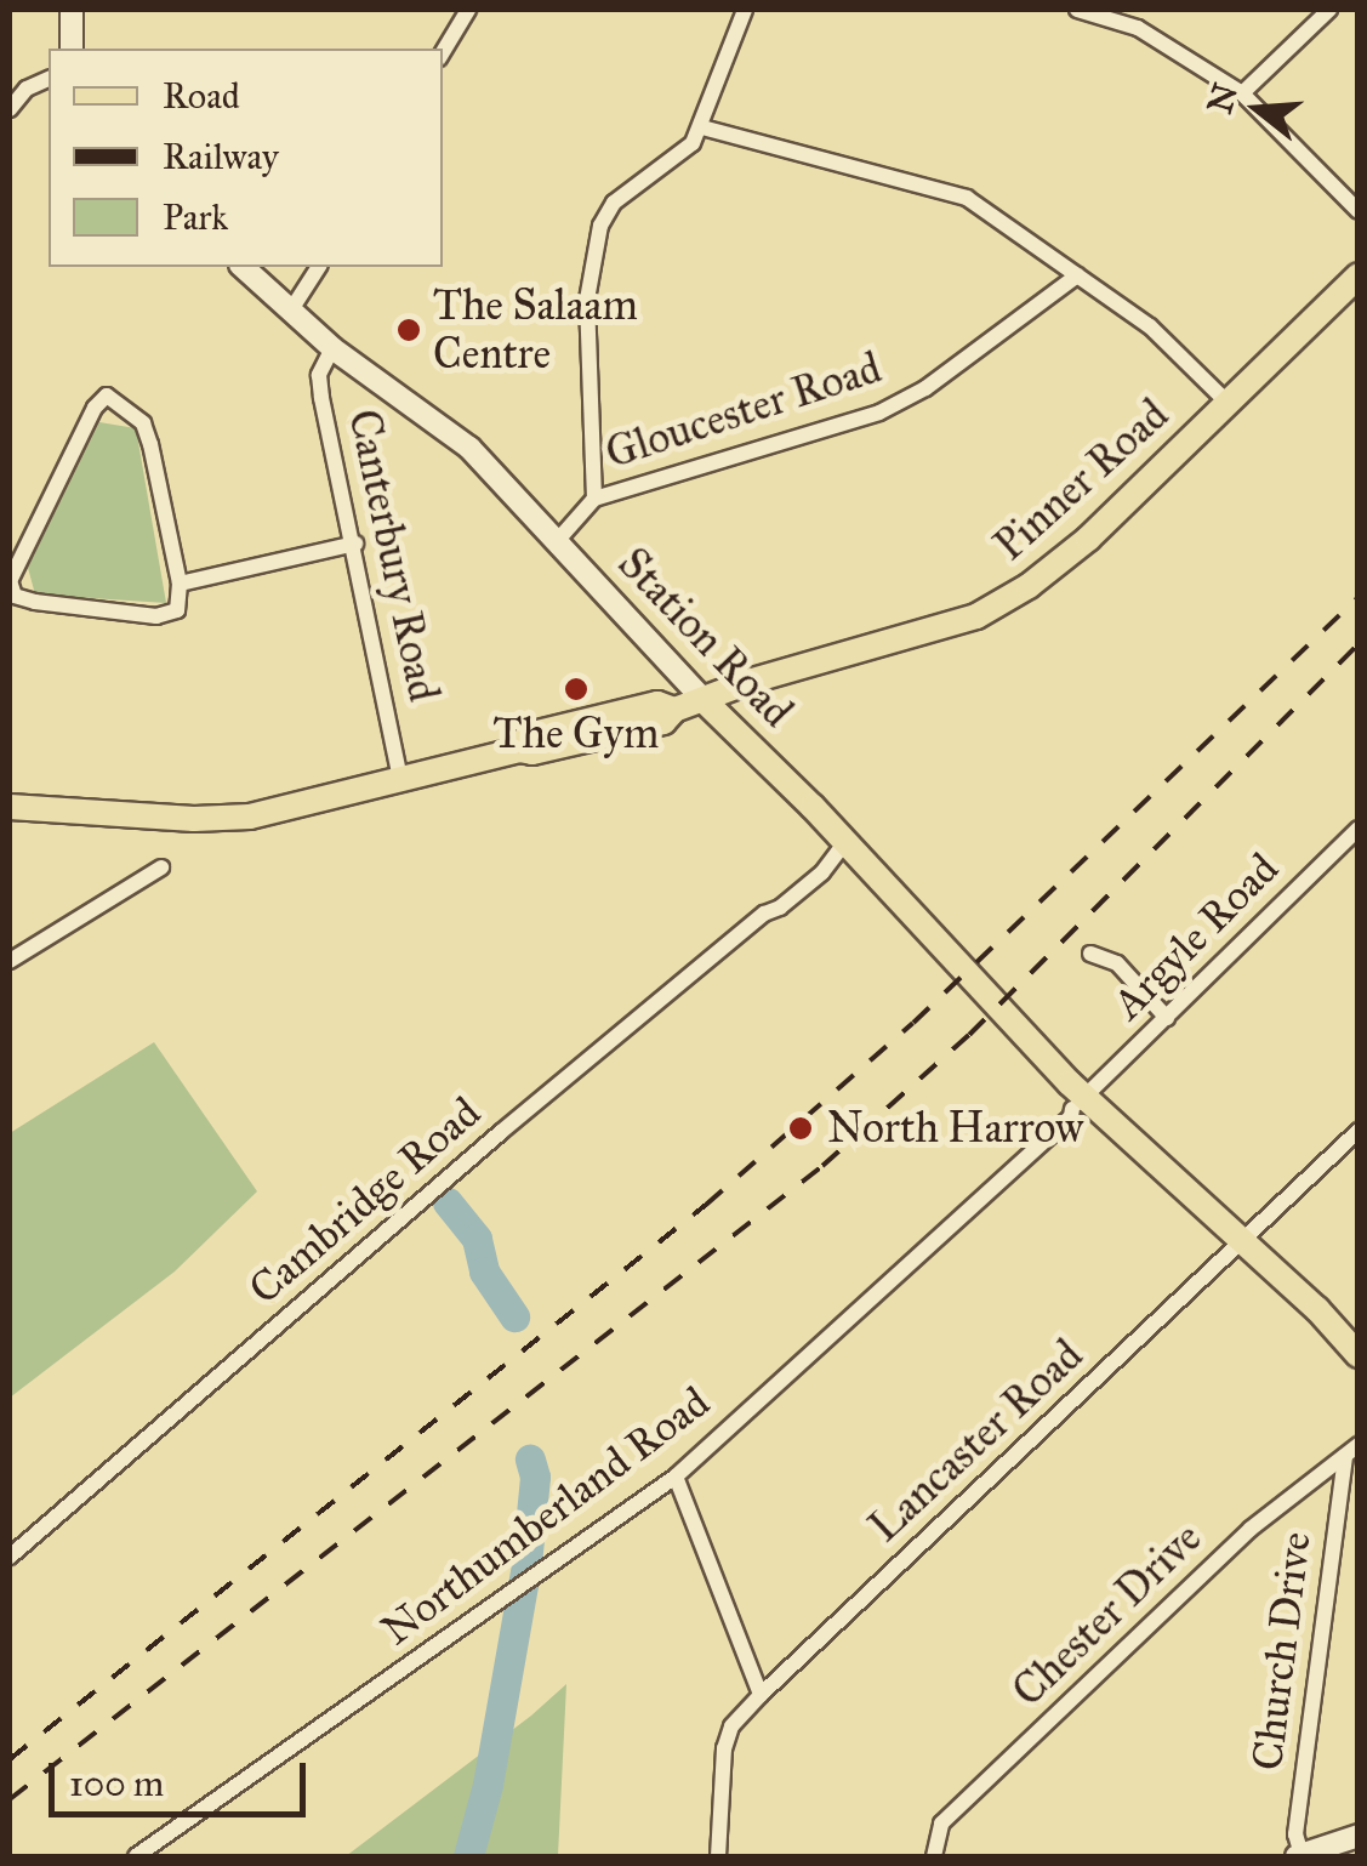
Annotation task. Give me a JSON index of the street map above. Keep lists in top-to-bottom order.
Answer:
{
  "streets": {
    "main road": ["Pinner Road", "Station Road"],
    "street": [
      "Gloucester Road",
      "Canterbury Road",
      "Argyle Road",
      "Cambridge Road",
      "Lancaster Road",
      "Northumberland Road",
      "Chester Drive",
      "Church Drive"
    ]
  },
  "crossings": [
    ["Gloucester Road", "Station Road"],
    ["Pinner Road", "Canterbury Road"],
    ["Pinner Road", "Station Road"],
    ["Canterbury Road", "Station Road"],
    ["Station Road", "Argyle Road"],
    ["Station Road", "Cambridge Road"],
    ["Station Road", "Lancaster Road"],
    ["Station Road", "Northumberland Road"],
    ["Argyle Road", "Northumberland Road"],
    ["Chester Drive", "Church Drive"]
  ],
  "places": ["The Salaam Centre", "The Gym", "North Harrow"],
  "legend": ["Road", "Railway", "Park"],
  "scale_bar": "100 m",
  "north": "left"
}
